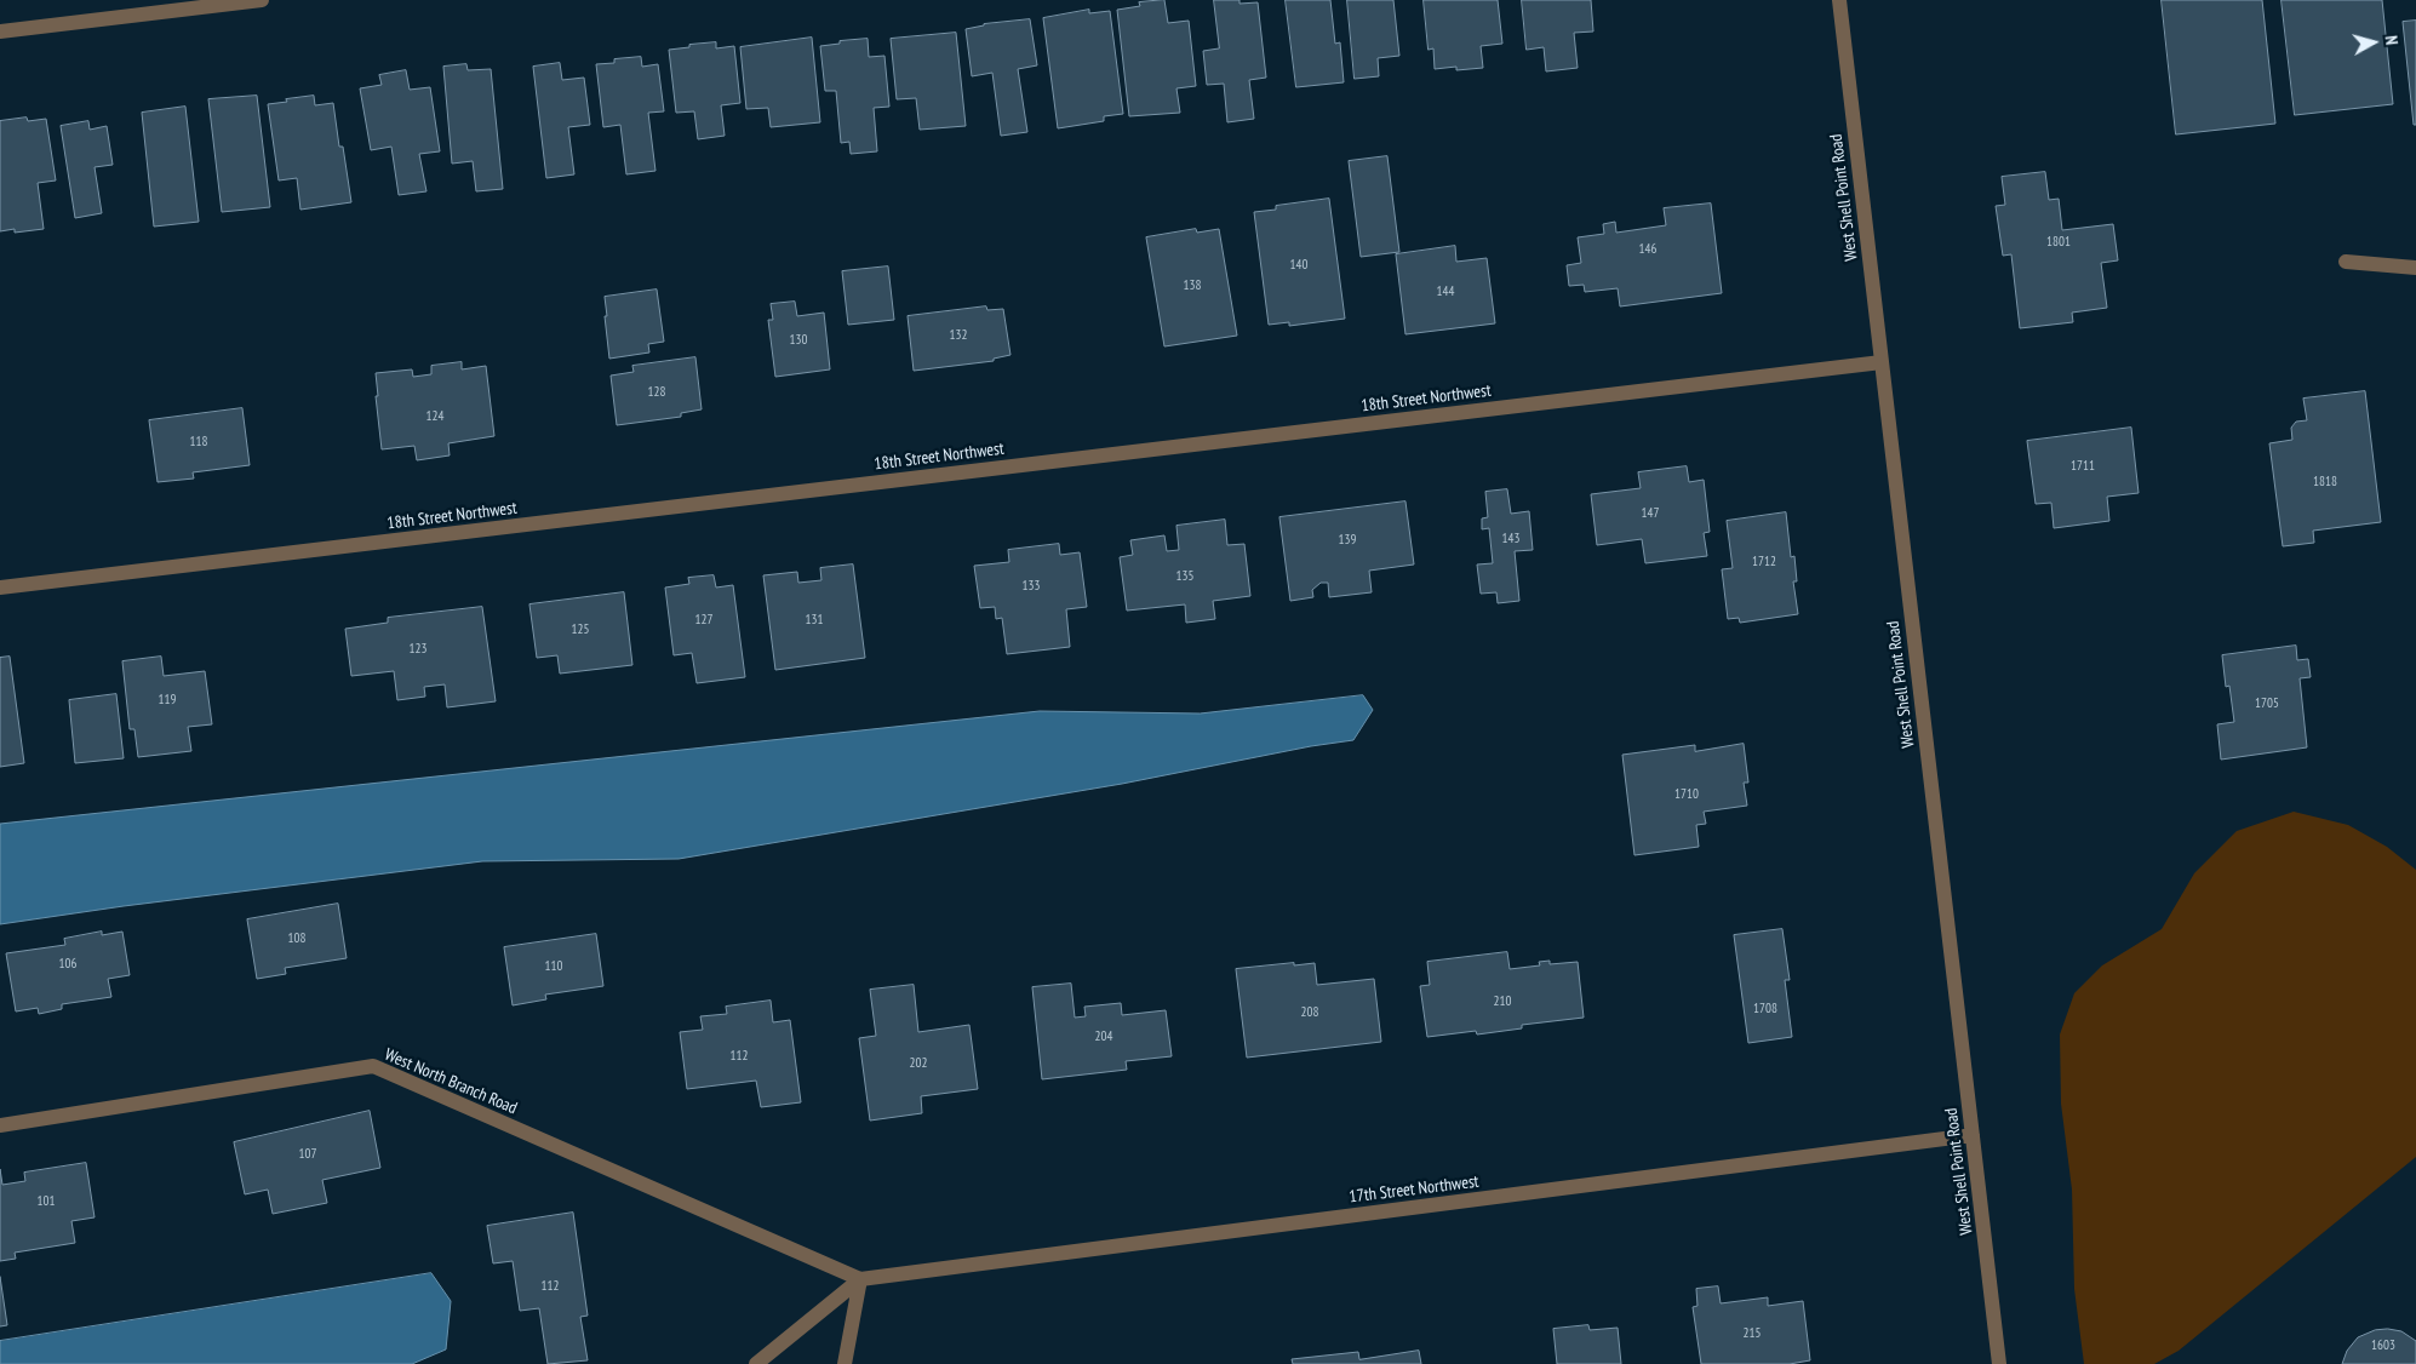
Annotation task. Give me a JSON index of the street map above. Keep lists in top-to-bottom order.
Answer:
{
  "streets": {
    "street": [
      "West Shell Point Road",
      "18th Street Northwest",
      "West North Branch Road",
      "17th Street Northwest"
    ]
  },
  "crossings": [
    ["West Shell Point Road", "18th Street Northwest"],
    ["West Shell Point Road", "17th Street Northwest"],
    ["West North Branch Road", "17th Street Northwest"]
  ],
  "house_numbers": [
    "1801",
    "146",
    "140",
    "138",
    "144",
    "132",
    "130",
    "128",
    "124",
    "118",
    "1711",
    "1818",
    "147",
    "143",
    "139",
    "1712",
    "135",
    "133",
    "127",
    "131",
    "125",
    "123",
    "119",
    "1705",
    "1710",
    "108",
    "106",
    "110",
    "210",
    "1708",
    "208",
    "204",
    "112",
    "202",
    "107",
    "101",
    "112",
    "215",
    "1603"
  ],
  "north": "right"
}
